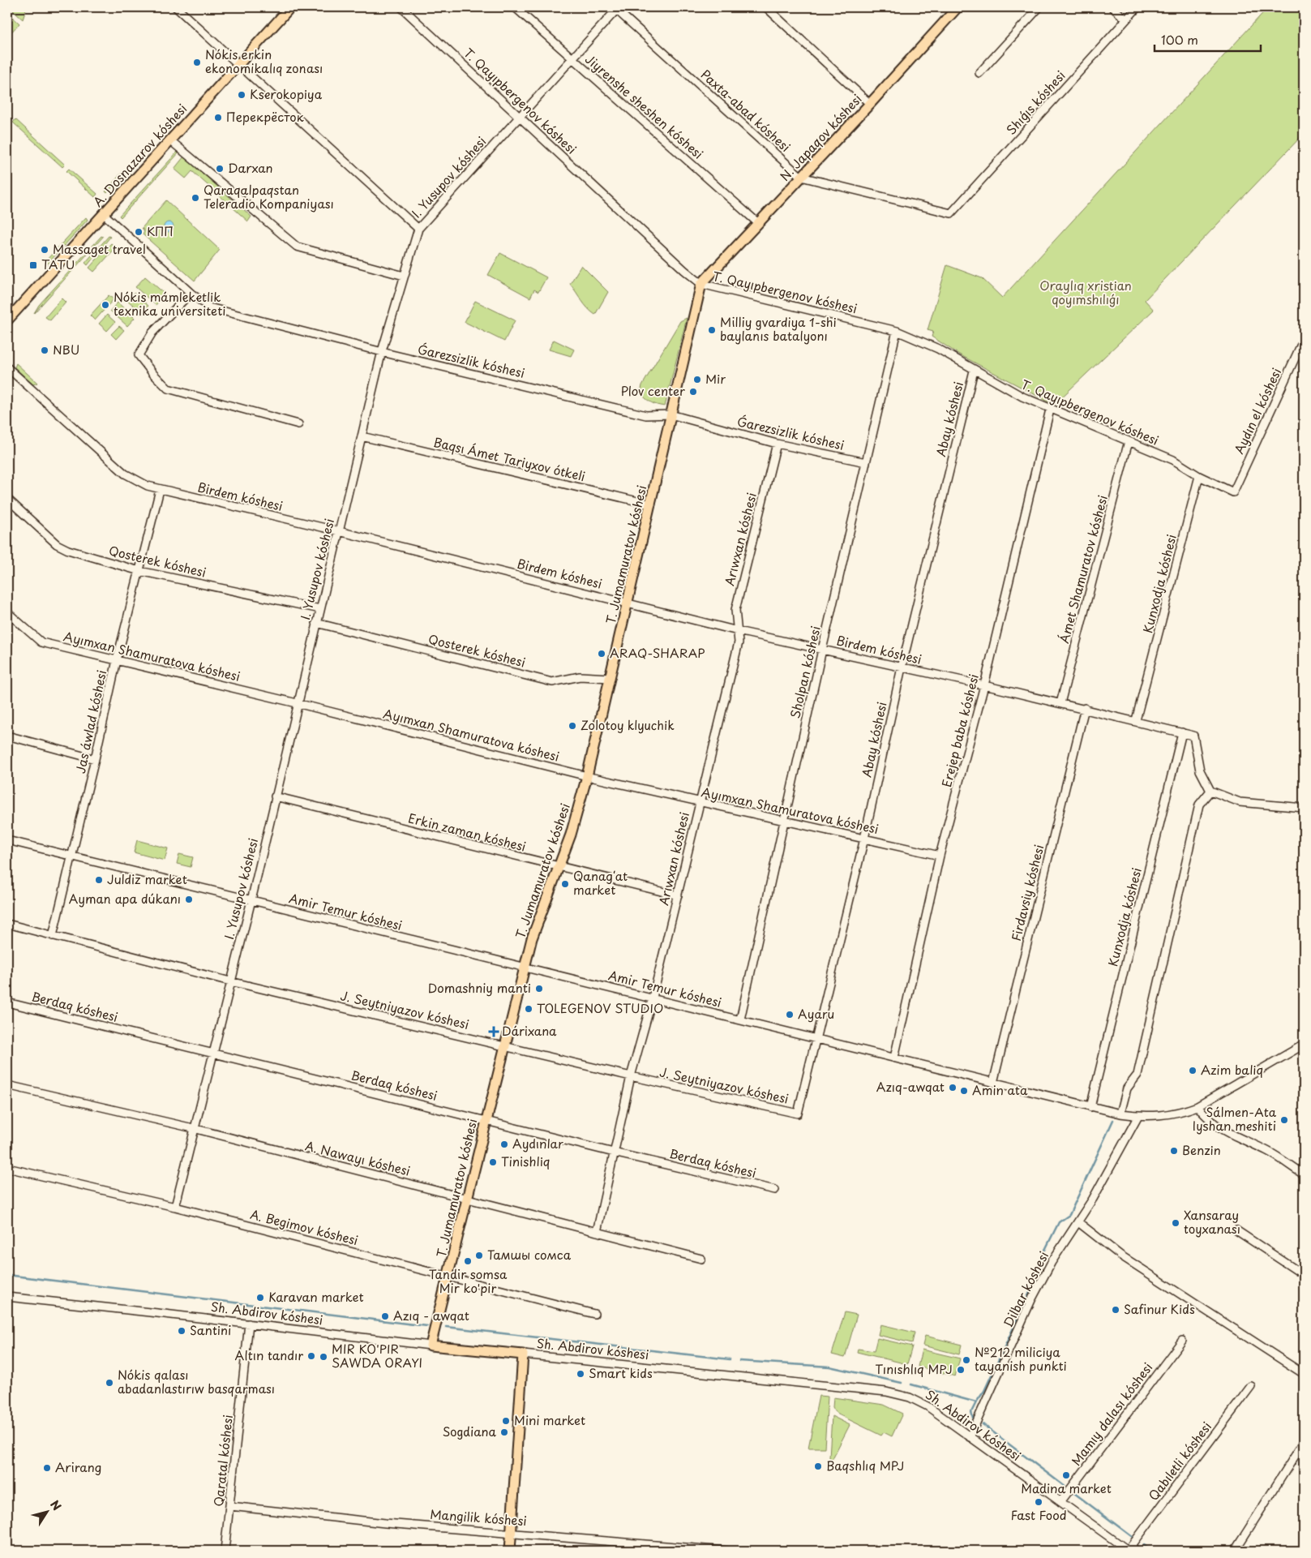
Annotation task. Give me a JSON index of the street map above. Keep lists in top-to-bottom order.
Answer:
{
  "streets": {
    "main road": [
      "N. Japaqov kóshesi",
      "A. Dosnazarov kóshesi",
      "T. Jumamuratov kóshesi",
      "Sh. Abdirov kóshesi"
    ],
    "street": [
      "T. Qayıpbergenov kóshesi",
      "Shıǵıs kóshesi",
      "Jiyrenshe sheshen kóshesi",
      "Paxta-abad kóshesi",
      "I. Yusupov kóshesi",
      "Ǵarezsizlik kóshesi",
      "Aydın el kóshesi",
      "Abay kóshesi",
      "Baqsı Ámet Tariyxov ótkeli",
      "Birdem kóshesi",
      "Arıwxan kóshesi",
      "Qosterek kóshesi",
      "Ámet Shamuratov kóshesi",
      "Kunxodja kóshesi",
      "Ayımxan Shamuratova kóshesi",
      "Sholpan kóshesi",
      "Jas áwlad kóshesi",
      "Erejep baba kóshesi",
      "Erkin zaman kóshesi",
      "Firdavsiy kóshesi",
      "Amir Temur kóshesi",
      "Berdaq kóshesi",
      "J. Seytniyazov kóshesi",
      "A. Nawayı kóshesi",
      "A. Begimov kóshesi",
      "Dilbar kóshesi",
      "Mamıy dalası kóshesi",
      "Qaratal kóshesi",
      "Qabıletli kóshesi",
      "Mangilik kóshesi"
    ]
  },
  "crossings": [
    ["T. Qayıpbergenov kóshesi", "N. Japaqov kóshesi"],
    ["T. Qayıpbergenov kóshesi", "I. Yusupov kóshesi"],
    ["T. Qayıpbergenov kóshesi", "Aydın el kóshesi"],
    ["T. Qayıpbergenov kóshesi", "Abay kóshesi"],
    ["T. Qayıpbergenov kóshesi", "T. Jumamuratov kóshesi"],
    ["T. Qayıpbergenov kóshesi", "Ámet Shamuratov kóshesi"],
    ["T. Qayıpbergenov kóshesi", "Kunxodja kóshesi"],
    ["T. Qayıpbergenov kóshesi", "Sholpan kóshesi"],
    ["T. Qayıpbergenov kóshesi", "Erejep baba kóshesi"],
    ["Shıǵıs kóshesi", "Paxta-abad kóshesi"],
    ["Jiyrenshe sheshen kóshesi", "N. Japaqov kóshesi"],
    ["Jiyrenshe sheshen kóshesi", "I. Yusupov kóshesi"],
    ["Paxta-abad kóshesi", "N. Japaqov kóshesi"],
    ["Paxta-abad kóshesi", "I. Yusupov kóshesi"],
    ["N. Japaqov kóshesi", "T. Jumamuratov kóshesi"],
    ["A. Dosnazarov kóshesi", "Ǵarezsizlik kóshesi"],
    ["I. Yusupov kóshesi", "Ǵarezsizlik kóshesi"],
    ["I. Yusupov kóshesi", "Baqsı Ámet Tariyxov ótkeli"],
    ["I. Yusupov kóshesi", "Birdem kóshesi"],
    ["I. Yusupov kóshesi", "Qosterek kóshesi"],
    ["I. Yusupov kóshesi", "Ayımxan Shamuratova kóshesi"],
    ["I. Yusupov kóshesi", "Erkin zaman kóshesi"],
    ["I. Yusupov kóshesi", "Amir Temur kóshesi"],
    ["I. Yusupov kóshesi", "Berdaq kóshesi"],
    ["I. Yusupov kóshesi", "J. Seytniyazov kóshesi"],
    ["I. Yusupov kóshesi", "A. Nawayı kóshesi"],
    ["I. Yusupov kóshesi", "A. Begimov kóshesi"],
    ["Ǵarezsizlik kóshesi", "Arıwxan kóshesi"],
    ["Ǵarezsizlik kóshesi", "T. Jumamuratov kóshesi"],
    ["Ǵarezsizlik kóshesi", "Sholpan kóshesi"],
    ["Abay kóshesi", "Birdem kóshesi"],
    ["Abay kóshesi", "Ayımxan Shamuratova kóshesi"],
    ["Abay kóshesi", "Amir Temur kóshesi"],
    ["Abay kóshesi", "J. Seytniyazov kóshesi"],
    ["Baqsı Ámet Tariyxov ótkeli", "T. Jumamuratov kóshesi"],
    ["Birdem kóshesi", "Arıwxan kóshesi"],
    ["Birdem kóshesi", "T. Jumamuratov kóshesi"],
    ["Birdem kóshesi", "Ámet Shamuratov kóshesi"],
    ["Birdem kóshesi", "Kunxodja kóshesi"],
    ["Birdem kóshesi", "Sholpan kóshesi"],
    ["Birdem kóshesi", "Jas áwlad kóshesi"],
    ["Birdem kóshesi", "Erejep baba kóshesi"],
    ["Birdem kóshesi", "Firdavsiy kóshesi"],
    ["Arıwxan kóshesi", "Ayımxan Shamuratova kóshesi"],
    ["Arıwxan kóshesi", "Erkin zaman kóshesi"],
    ["Arıwxan kóshesi", "Amir Temur kóshesi"],
    ["Arıwxan kóshesi", "Berdaq kóshesi"],
    ["Arıwxan kóshesi", "J. Seytniyazov kóshesi"],
    ["Arıwxan kóshesi", "A. Nawayı kóshesi"],
    ["T. Jumamuratov kóshesi", "Qosterek kóshesi"],
    ["T. Jumamuratov kóshesi", "Ayımxan Shamuratova kóshesi"],
    ["T. Jumamuratov kóshesi", "Erkin zaman kóshesi"],
    ["T. Jumamuratov kóshesi", "Amir Temur kóshesi"],
    ["T. Jumamuratov kóshesi", "Berdaq kóshesi"],
    ["T. Jumamuratov kóshesi", "J. Seytniyazov kóshesi"],
    ["T. Jumamuratov kóshesi", "A. Nawayı kóshesi"],
    ["T. Jumamuratov kóshesi", "A. Begimov kóshesi"],
    ["T. Jumamuratov kóshesi", "Sh. Abdirov kóshesi"],
    ["Qosterek kóshesi", "Jas áwlad kóshesi"],
    ["Kunxodja kóshesi", "Amir Temur kóshesi"],
    ["Ayımxan Shamuratova kóshesi", "Sholpan kóshesi"],
    ["Ayımxan Shamuratova kóshesi", "Jas áwlad kóshesi"],
    ["Ayımxan Shamuratova kóshesi", "Erejep baba kóshesi"],
    ["Sholpan kóshesi", "Amir Temur kóshesi"],
    ["Jas áwlad kóshesi", "Amir Temur kóshesi"],
    ["Jas áwlad kóshesi", "J. Seytniyazov kóshesi"],
    ["Erejep baba kóshesi", "Amir Temur kóshesi"],
    ["Firdavsiy kóshesi", "Amir Temur kóshesi"],
    ["Amir Temur kóshesi", "Dilbar kóshesi"],
    ["Dilbar kóshesi", "Sh. Abdirov kóshesi"],
    ["Sh. Abdirov kóshesi", "Mamıy dalası kóshesi"],
    ["Sh. Abdirov kóshesi", "Qaratal kóshesi"],
    ["Sh. Abdirov kóshesi", "Qabıletli kóshesi"],
    ["Qaratal kóshesi", "Mangilik kóshesi"]
  ],
  "parks": ["Oraylıq xristian qoyımshılıǵı"],
  "places": {
    "other": [
      "Nókis erkin ekonomikalıq zonası",
      "Kserokopiya",
      "Перекрёсток",
      "Darxan",
      "Qaraqalpaqstan Teleradio Kompaniyası",
      "КПП",
      "Massaget travel",
      "Nókis mámleketlik texnika universiteti",
      "Milliy gvardiya 1-shi baylanıs batalyonı",
      "NBU",
      "Mir",
      "Plov center",
      "ARAQ-SHARAP",
      "Zolotoy klyuchik",
      "Juldiz market",
      "Qanagʻat market",
      "Ayman apa dúkanı",
      "Domashniy manti",
      "TOLEGENOV STUDIO",
      "Ayaru",
      "Azim baliq",
      "Azıq-awqat",
      "Amin ata",
      "Sálmen-Ata Iyshan meshiti",
      "Aydınlar",
      "Benzin",
      "Tinishliq",
      "Xansaray toyxanası",
      "Тамшы сомса",
      "Tandir somsa Mir ko'pir",
      "Karavan market",
      "Safinur Kids",
      "Azıq - awqat",
      "Santini",
      "Altın tandır",
      "MIR KO'PIR SAWDA ORAYI",
      "№212 miliciya tayanish punkti",
      "Tınıshlıq MPJ",
      "Smart kids",
      "Nókis qalası abadanlastırıw basqarması",
      "Mini market",
      "Sogdiana",
      "Baqshlıq MPJ",
      "Arirang",
      "Madina market",
      "Fast Food"
    ],
    "transit": ["TATU"],
    "health": ["Dárixana"]
  },
  "scale_bar": "100 m",
  "north": "top right"
}
